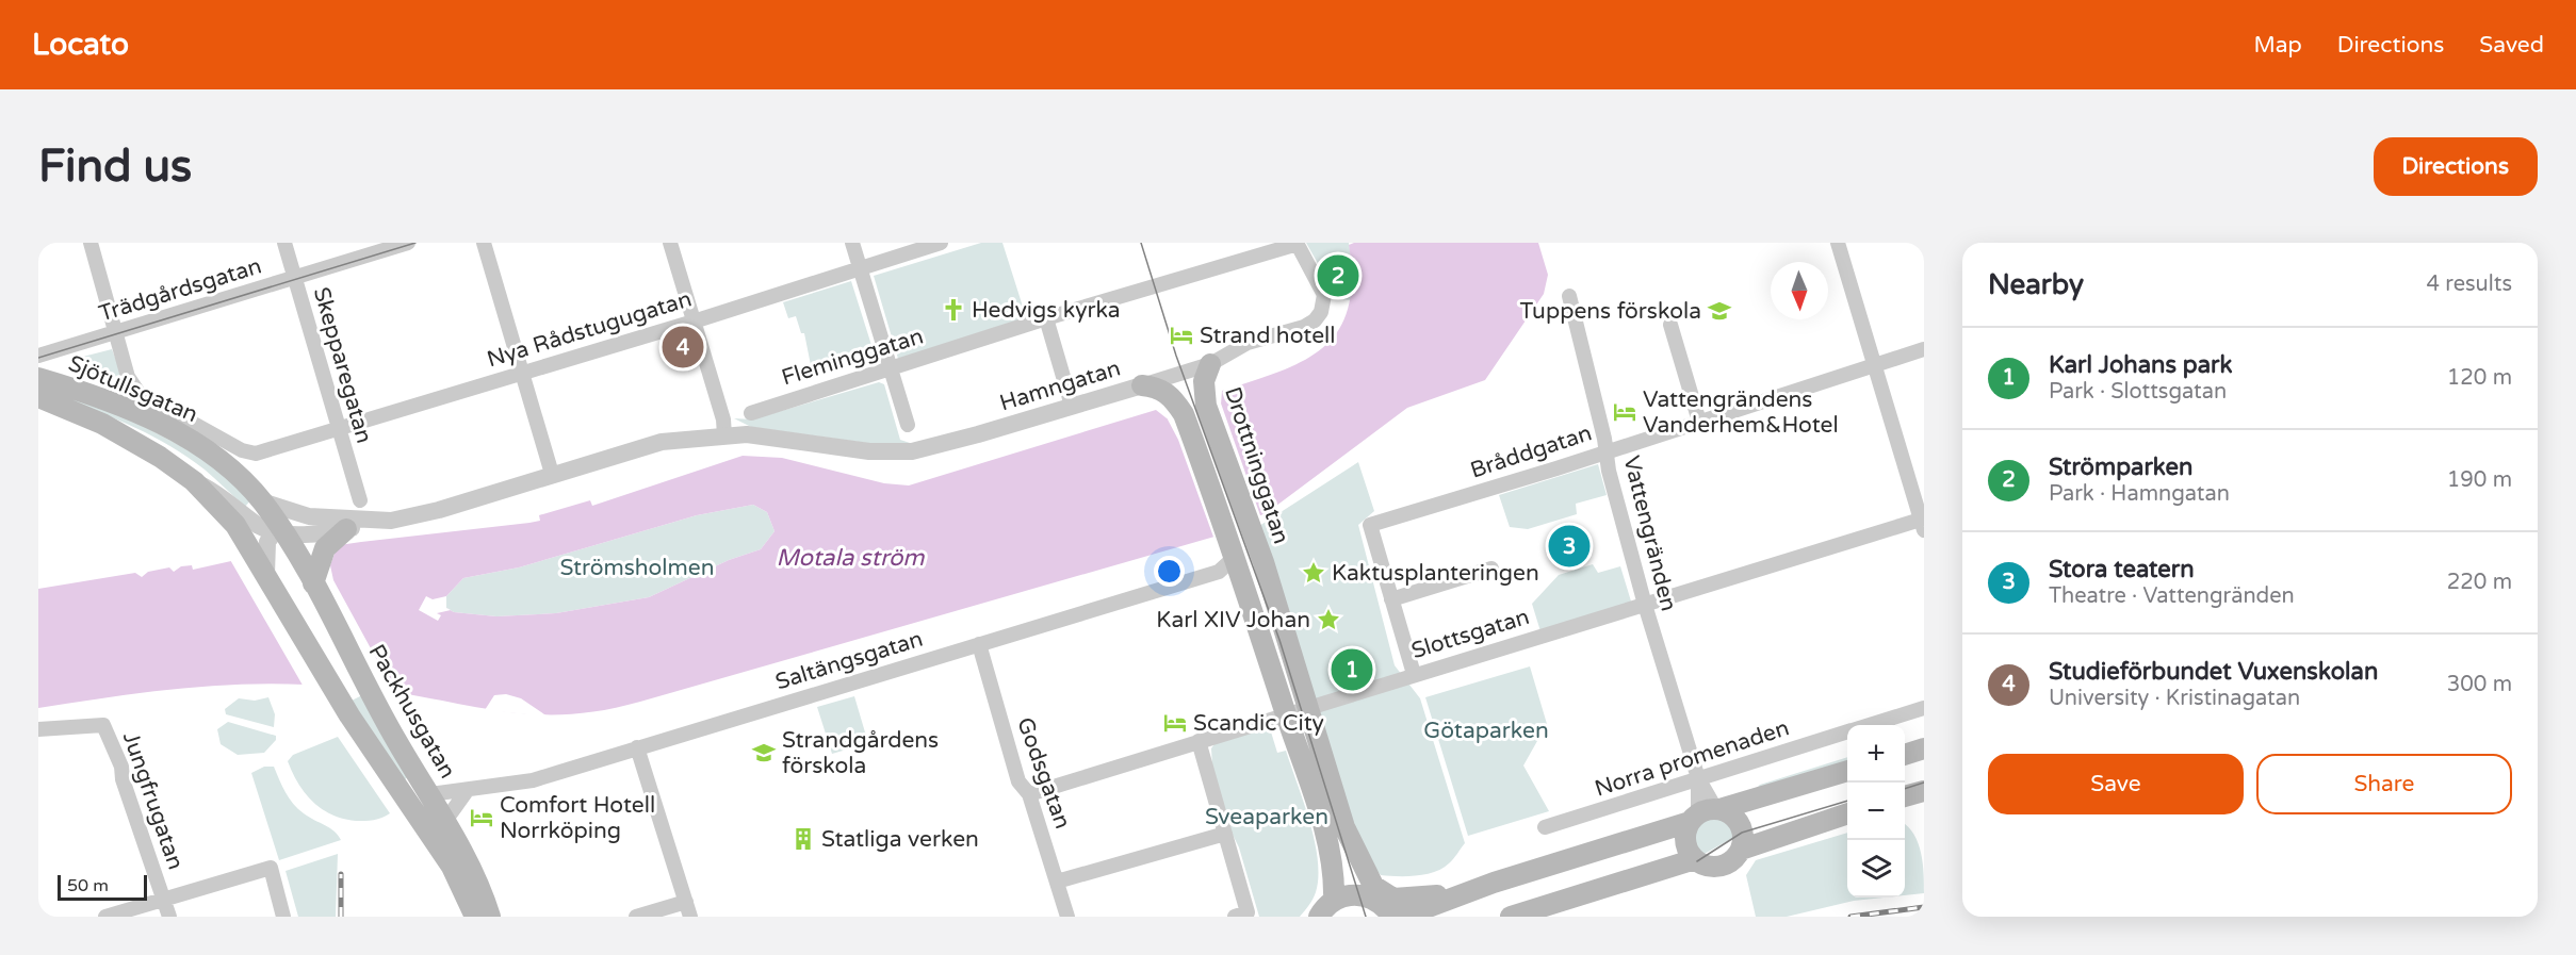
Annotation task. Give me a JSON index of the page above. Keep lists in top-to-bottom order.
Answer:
{
  "streets": {
    "main road": ["Sjötullsgatan", "Drottninggatan", "Packhusgatan"],
    "street": [
      "Trädgårdsgatan",
      "Nya Rådstugugatan",
      "Fleminggatan",
      "Skepparegatan",
      "Hamngatan",
      "Bråddgatan",
      "Vattengränden",
      "Slottsgatan",
      "Saltängsgatan",
      "Norra promenaden",
      "Godsgatan",
      "Jungfrugatan"
    ]
  },
  "crossings": [
    ["Trädgårdsgatan", "Nya Rådstugugatan"],
    ["Trädgårdsgatan", "Skepparegatan"],
    ["Nya Rådstugugatan", "Skepparegatan"],
    ["Fleminggatan", "Hamngatan"],
    ["Hamngatan", "Drottninggatan"],
    ["Sjötullsgatan", "Packhusgatan"],
    ["Bråddgatan", "Vattengränden"],
    ["Drottninggatan", "Slottsgatan"],
    ["Vattengränden", "Slottsgatan"],
    ["Vattengränden", "Norra promenaden"],
    ["Slottsgatan", "Godsgatan"],
    ["Saltängsgatan", "Packhusgatan"],
    ["Saltängsgatan", "Godsgatan"]
  ],
  "water": ["Motala ström"],
  "parks": ["Strömsholmen", "Götaparken", "Sveaparken"],
  "places": {
    "church": ["Hedvigs kyrka"],
    "school or university": ["Tuppens förskola", "Strandgårdens förskola"],
    "hotel": [
      "Strand hotell",
      "Vattengrändens Vanderhem&Hotel",
      "Scandic City",
      "Comfort Hotell Norrköping"
    ],
    "place": ["Kaktusplanteringen", "Karl XIV Johan"],
    "building": ["Statliga verken"]
  },
  "scale_bar": "50 m",
  "north": "bottom",
  "page": {
    "header": "Locato",
    "nav": ["Map", "Directions", "Saved"],
    "buttons": [
      "Directions",
      ["Save", "Share"]
    ],
    "title": "Find us",
    "heading": ["Nearby", "4 results"],
    "pins": [
      "2",
      "4",
      "3",
      "1"
    ],
    "list": [
      {
        "mark": "1",
        "name": "Karl Johans park",
        "note": "Park · Slottsgatan",
        "value": "120 m"
      },
      {
        "mark": "2",
        "name": "Strömparken",
        "note": "Park · Hamngatan",
        "value": "190 m"
      },
      {
        "mark": "3",
        "name": "Stora teatern",
        "note": "Theatre · Vattengränden",
        "value": "220 m"
      },
      {
        "mark": "4",
        "name": "Studieförbundet Vuxenskolan",
        "note": "University · Kristinagatan",
        "value": "300 m"
      }
    ],
    "map_buttons": ["+", "−"],
    "scale": "50 m"
  }
}
